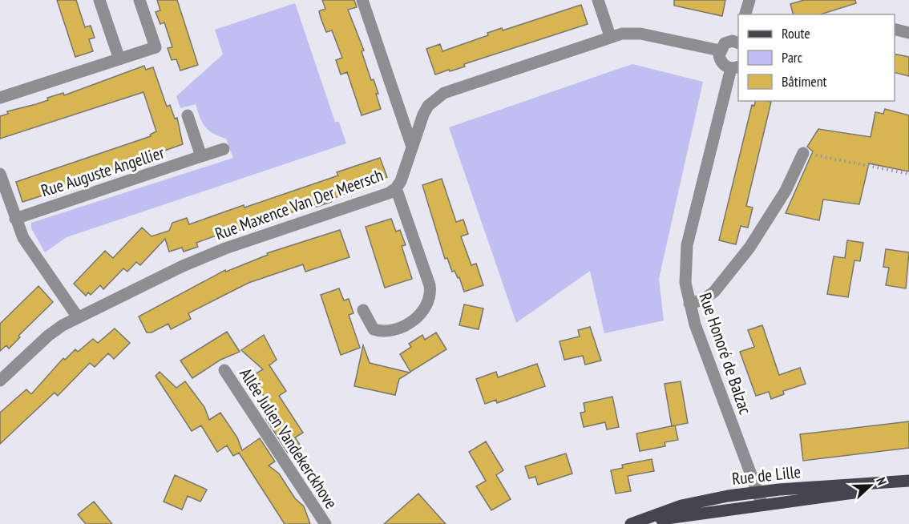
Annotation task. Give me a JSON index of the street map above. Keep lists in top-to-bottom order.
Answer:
{
  "streets": {
    "main road": ["Rue de Lille"],
    "street": [
      "Rue Auguste Angellier",
      "Rue Maxence Van Der Meersch",
      "Rue Honoré de Balzac",
      "Allée Julien Vandekerckhove"
    ]
  },
  "crossings": [
    ["Rue Honoré de Balzac", "Rue de Lille"]
  ],
  "legend": ["Route", "Parc", "Bâtiment"],
  "north": "right"
}
